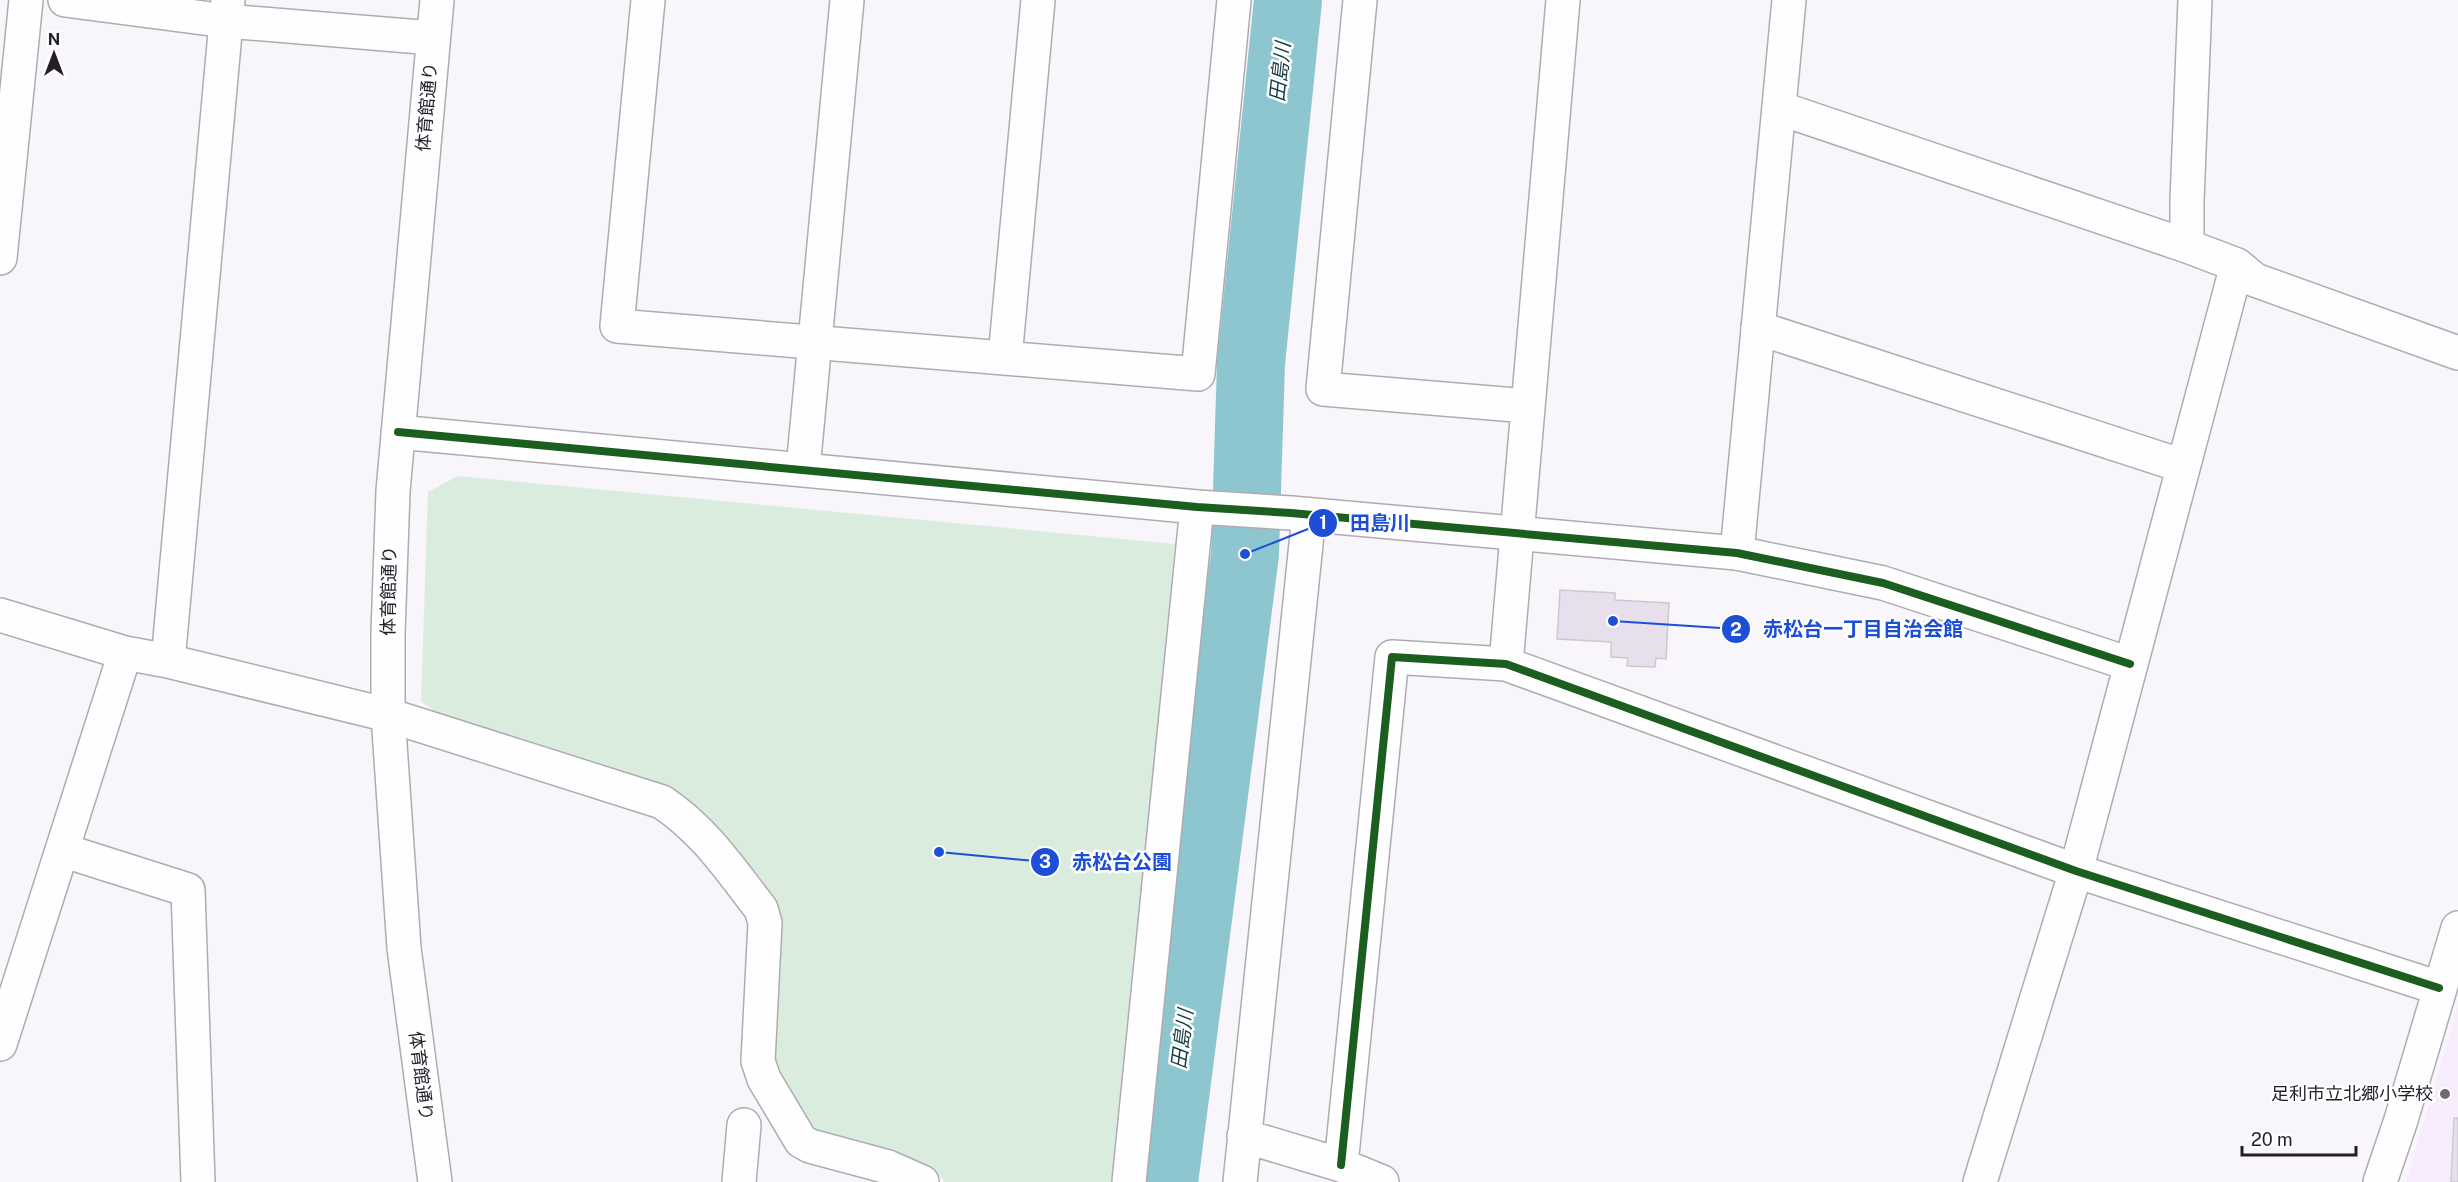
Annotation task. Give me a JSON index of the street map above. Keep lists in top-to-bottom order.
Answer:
{
  "streets": {
    "street": ["体育館通り"]
  },
  "water": ["田島川"],
  "places": [
    "田島川",
    "赤松台一丁目自治会館",
    "赤松台公園",
    "足利市立北郷小学校"
  ],
  "scale_bar": "20 m",
  "north": "top"
}
